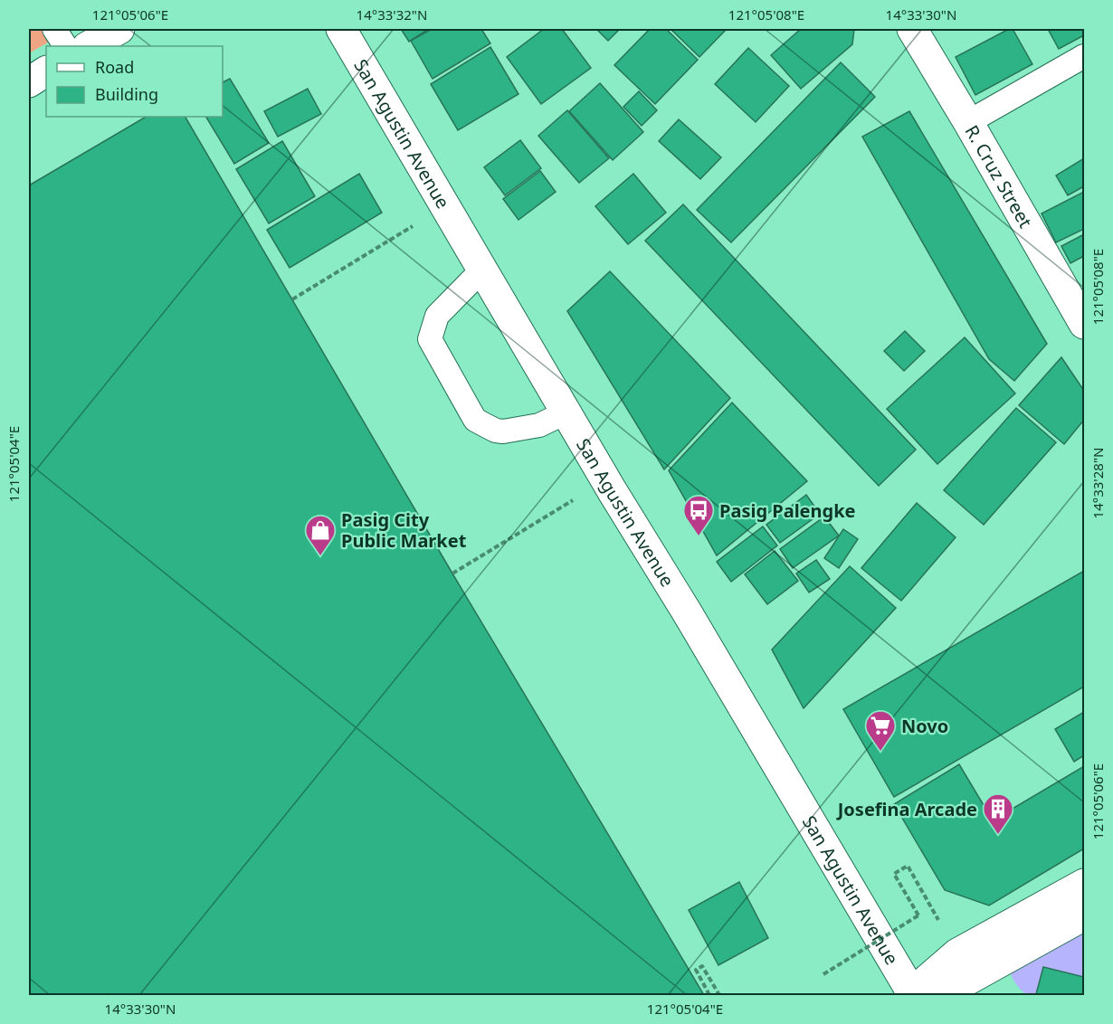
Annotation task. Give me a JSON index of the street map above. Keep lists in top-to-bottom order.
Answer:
{
  "streets": {
    "main road": ["San Agustin Avenue", "R. Cruz Street"]
  },
  "places": {
    "bus stop": ["Pasig Palengke"],
    "shop": ["Pasig City Public Market"],
    "supermarket": ["Novo"],
    "building": ["Josefina Arcade"]
  },
  "legend": ["Road", "Building"],
  "coordinates": [
    "121°05'06\"E",
    "14°33'32\"N",
    "121°05'08\"E",
    "14°33'30\"N",
    "121°05'04\"E",
    "14°33'28\"N"
  ]
}
